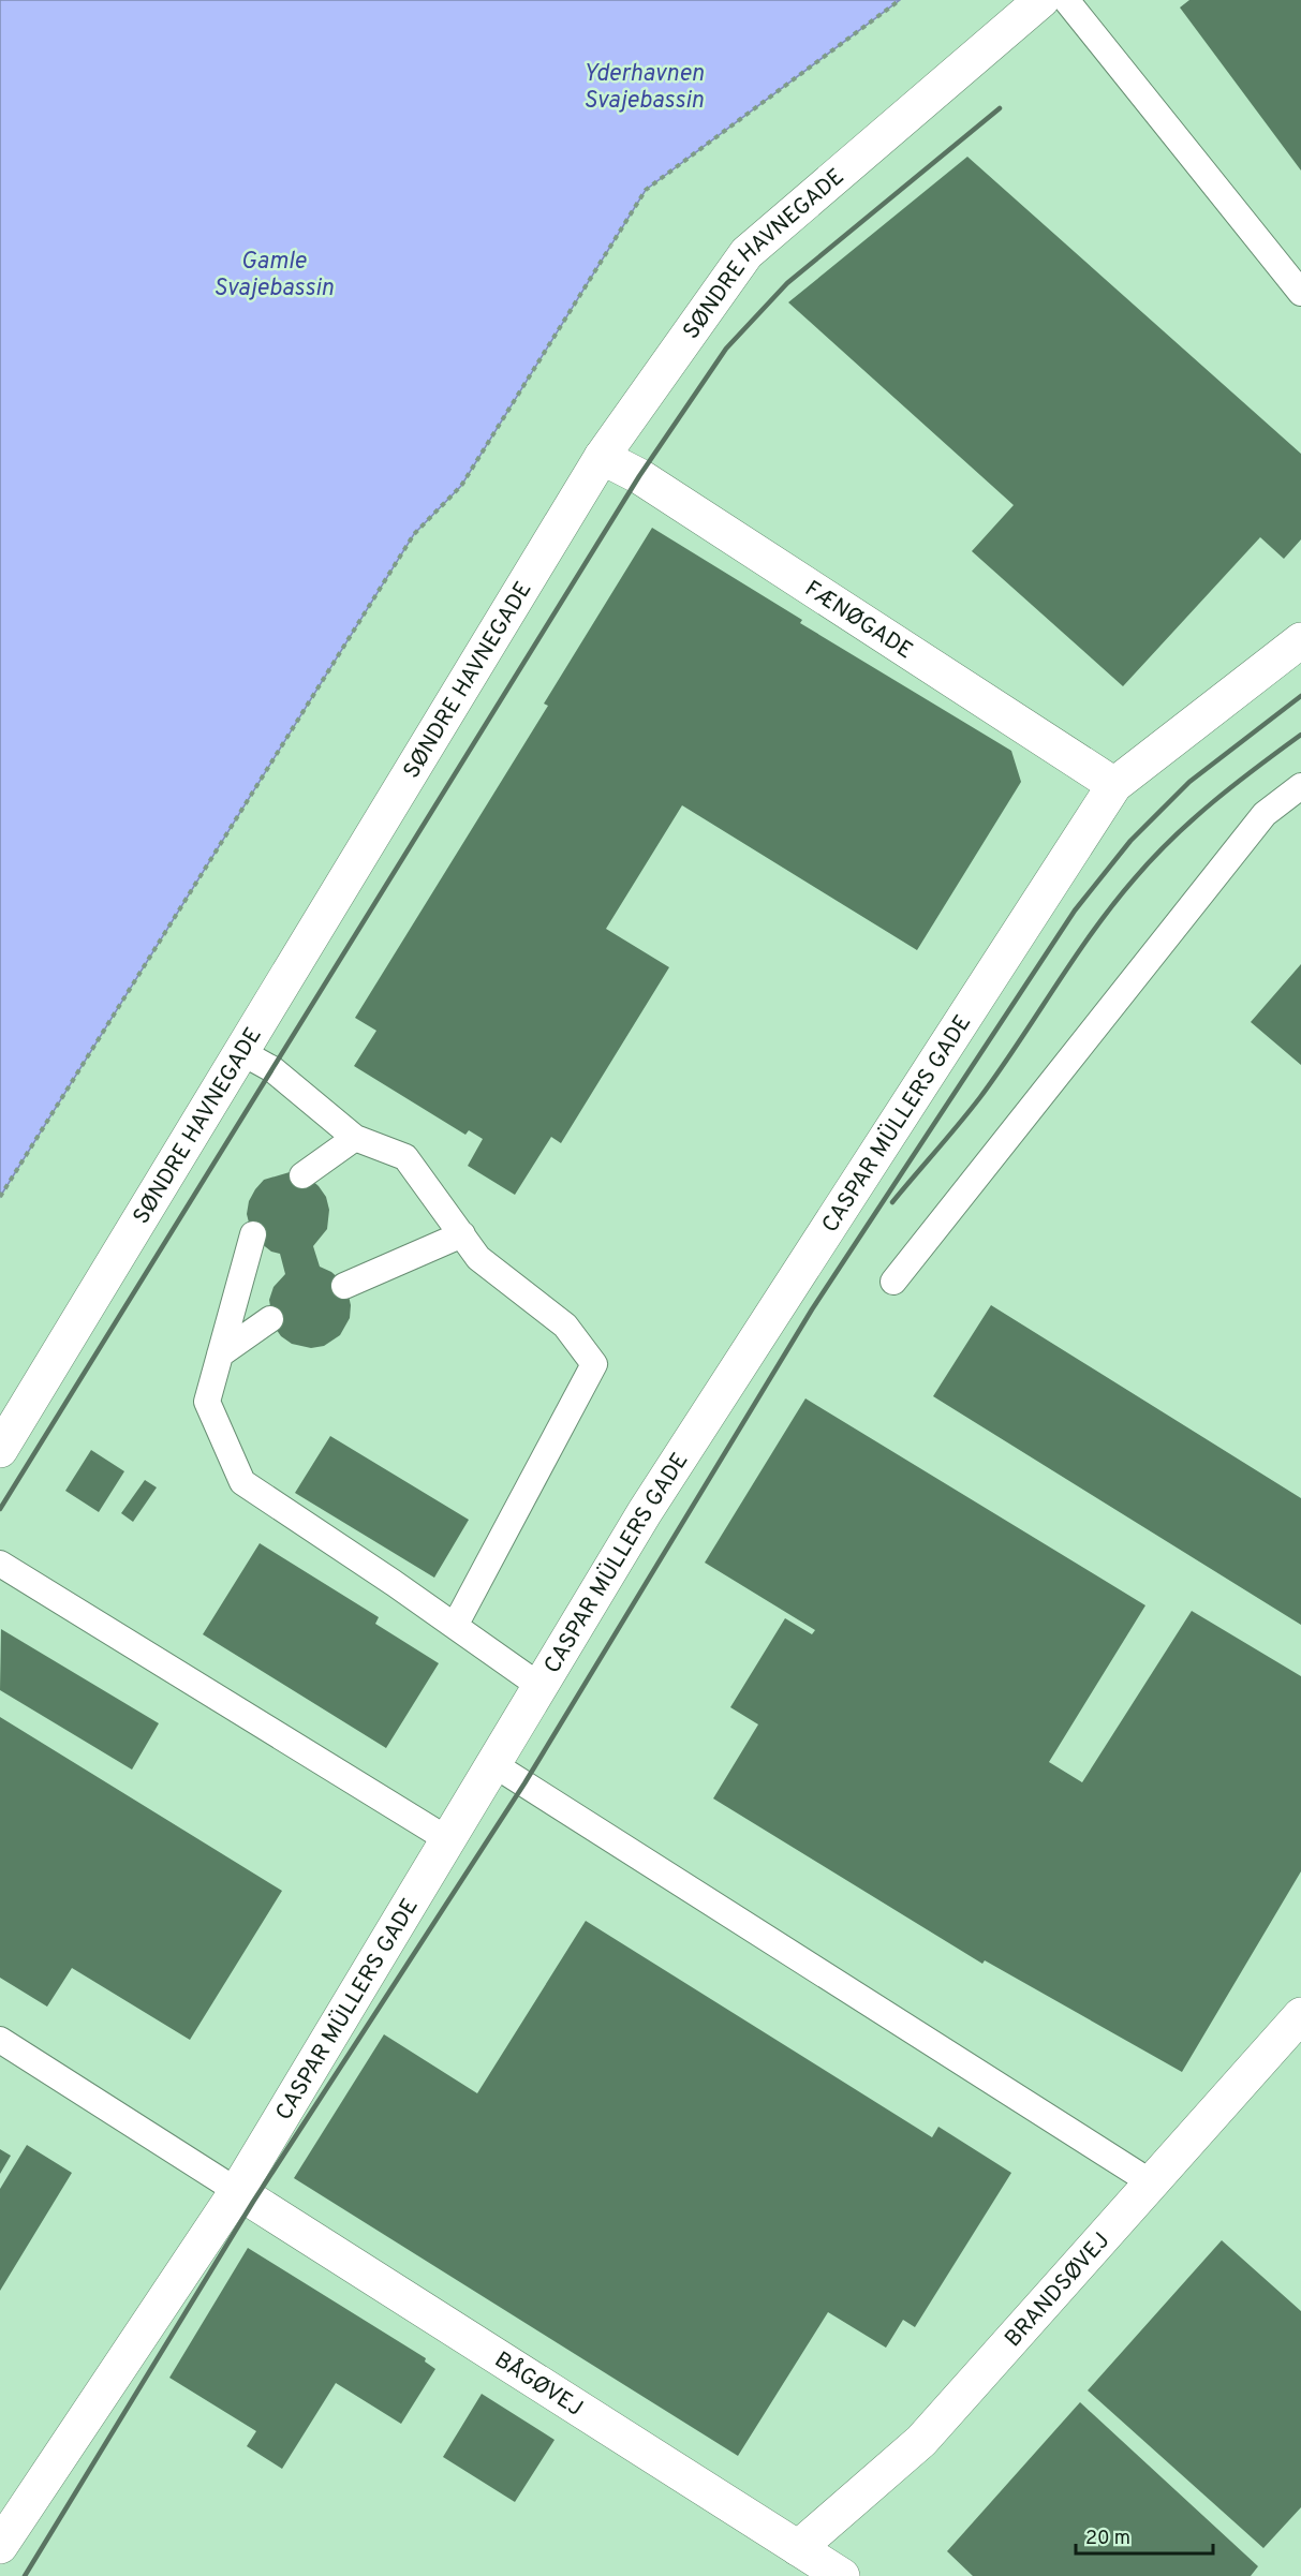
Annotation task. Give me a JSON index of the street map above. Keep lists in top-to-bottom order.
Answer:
{
  "streets": {
    "street": [
      "SØNDRE HAVNEGADE",
      "FÆNØGADE",
      "CASPAR MÜLLERS GADE",
      "BRANDSØVEJ",
      "BÅGØVEJ"
    ]
  },
  "crossings": [
    ["SØNDRE HAVNEGADE", "FÆNØGADE"],
    ["FÆNØGADE", "CASPAR MÜLLERS GADE"],
    ["CASPAR MÜLLERS GADE", "BÅGØVEJ"],
    ["BRANDSØVEJ", "BÅGØVEJ"]
  ],
  "water": ["Yderhavnen Svajebassin", "Gamle Svajebassin"],
  "scale_bar": "20 m"
}
